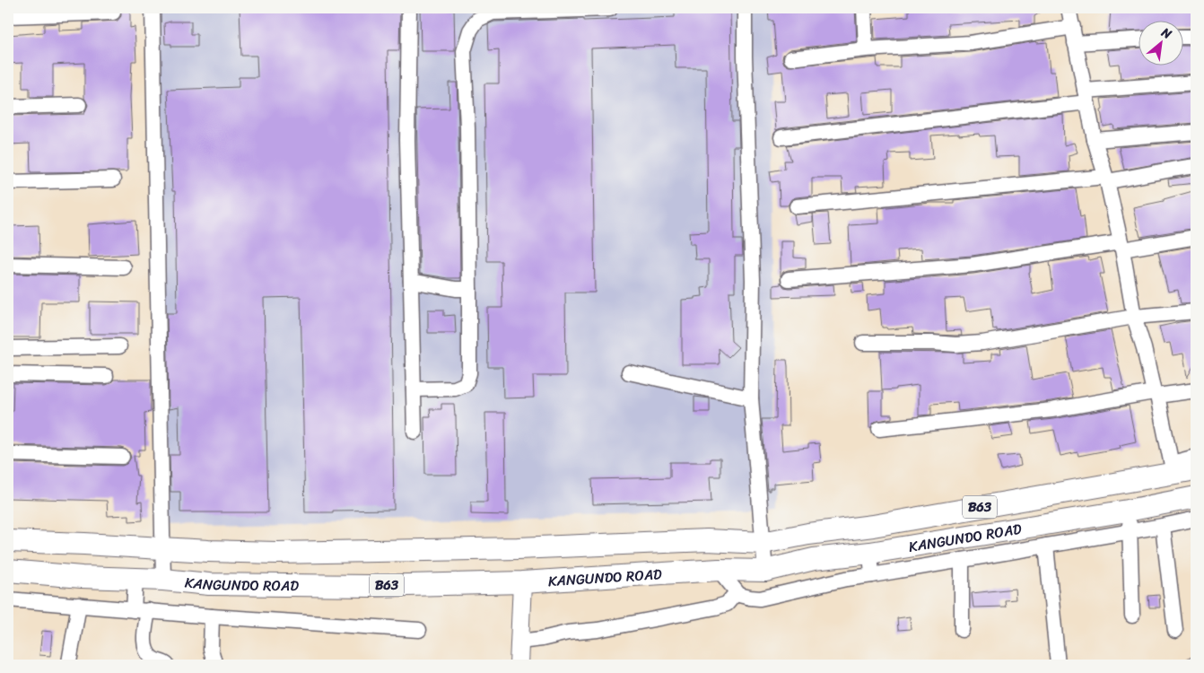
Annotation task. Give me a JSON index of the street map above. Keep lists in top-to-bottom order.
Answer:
{
  "streets": {
    "highway": ["B63", "KANGUNDO ROAD"]
  },
  "north": "top right"
}
